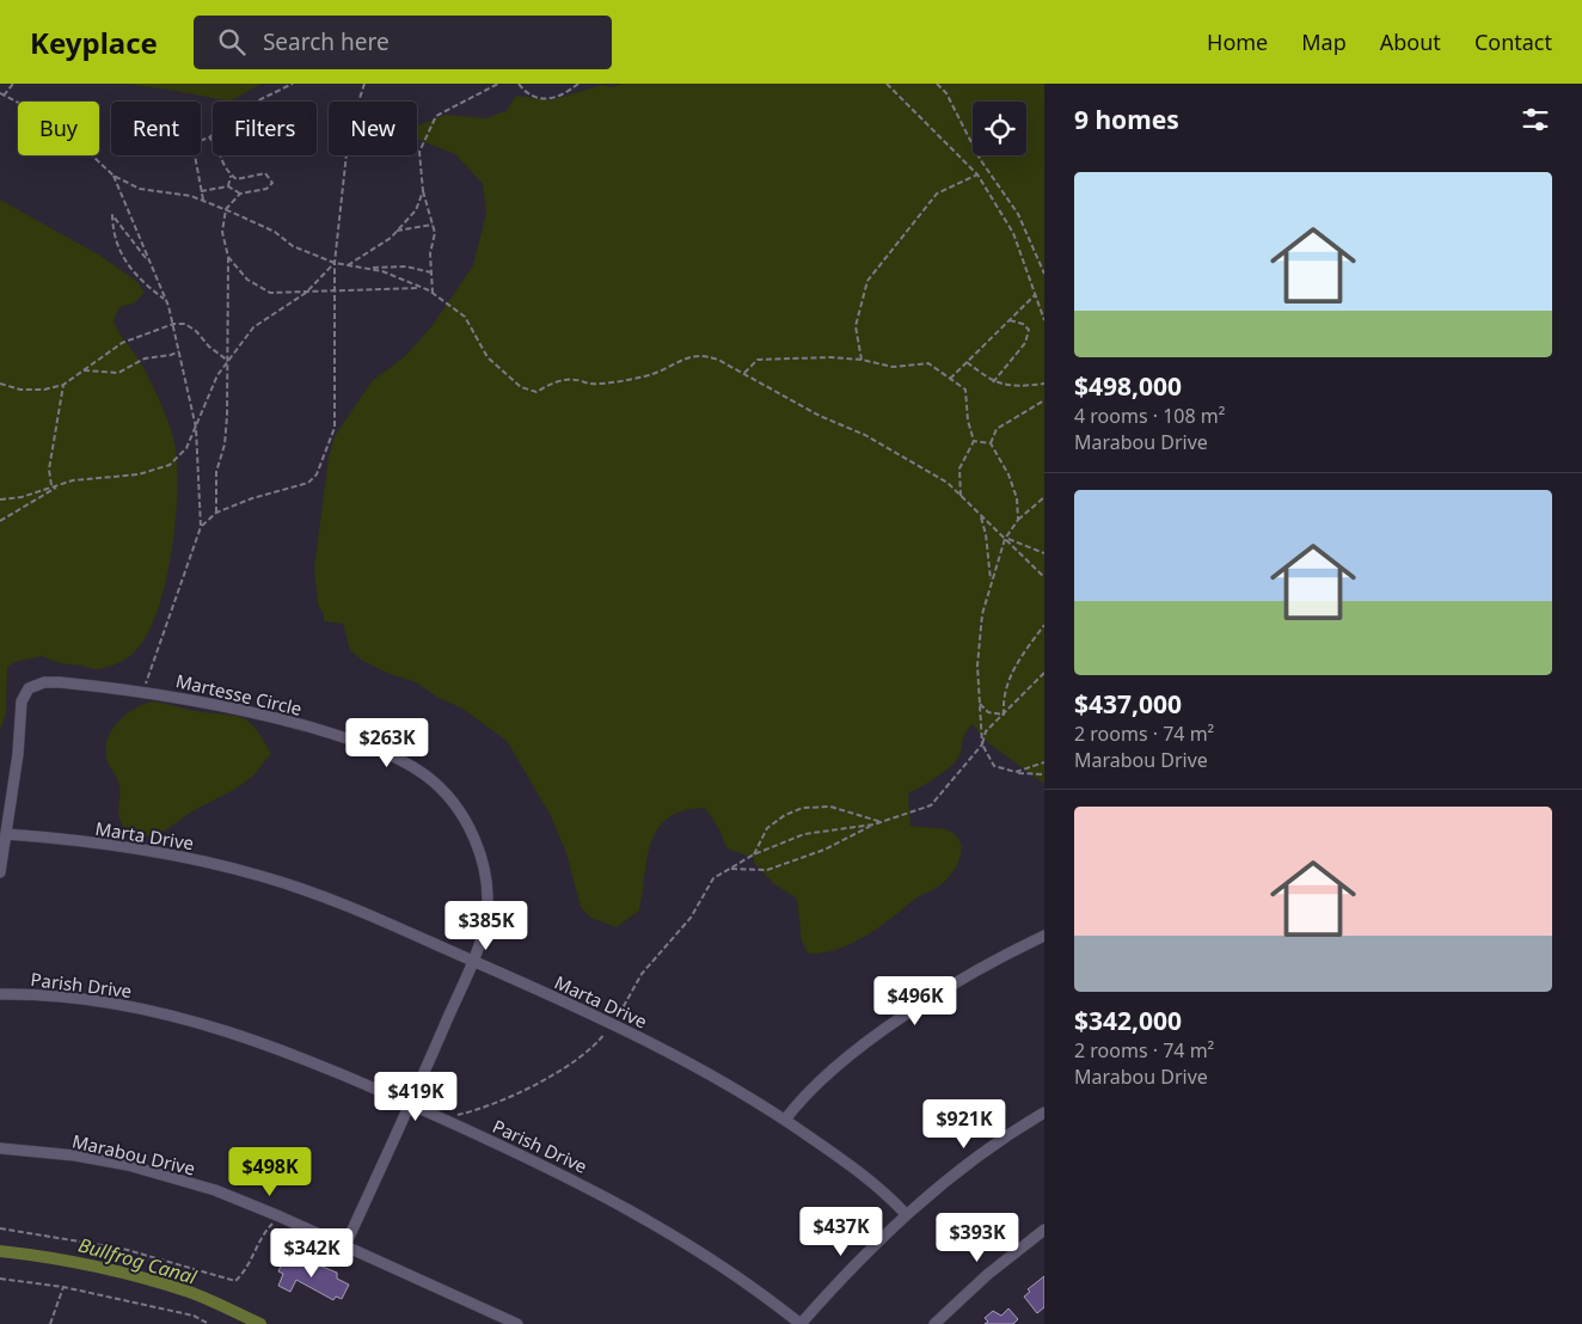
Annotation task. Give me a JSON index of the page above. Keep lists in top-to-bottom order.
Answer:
{
  "streets": {
    "street": [
      "Martesse Circle",
      "Marta Drive",
      "Parish Drive",
      "Marabou Drive"
    ]
  },
  "crossings": [
    ["Martesse Circle", "Marta Drive"],
    ["Martesse Circle", "Parish Drive"],
    ["Martesse Circle", "Marabou Drive"]
  ],
  "water": ["Bullfrog Canal"],
  "page": {
    "header": "Keyplace",
    "search": "Search here",
    "nav": [
      "Home",
      "Map",
      "About",
      "Contact"
    ],
    "heading": "9 homes",
    "chip": [
      "Buy",
      "Rent",
      "Filters",
      "New"
    ],
    "list": [
      {
        "name": "$498,000",
        "note": "4 rooms · 108 m² · Marabou Drive"
      },
      {
        "name": "$437,000",
        "note": "2 rooms · 74 m² · Marabou Drive"
      },
      {
        "name": "$342,000",
        "note": "2 rooms · 74 m² · Marabou Drive"
      }
    ],
    "price": [
      "$263K",
      "$385K",
      "$496K",
      "$419K",
      "$921K",
      "$498K",
      "$437K",
      "$393K",
      "$342K"
    ]
  }
}
